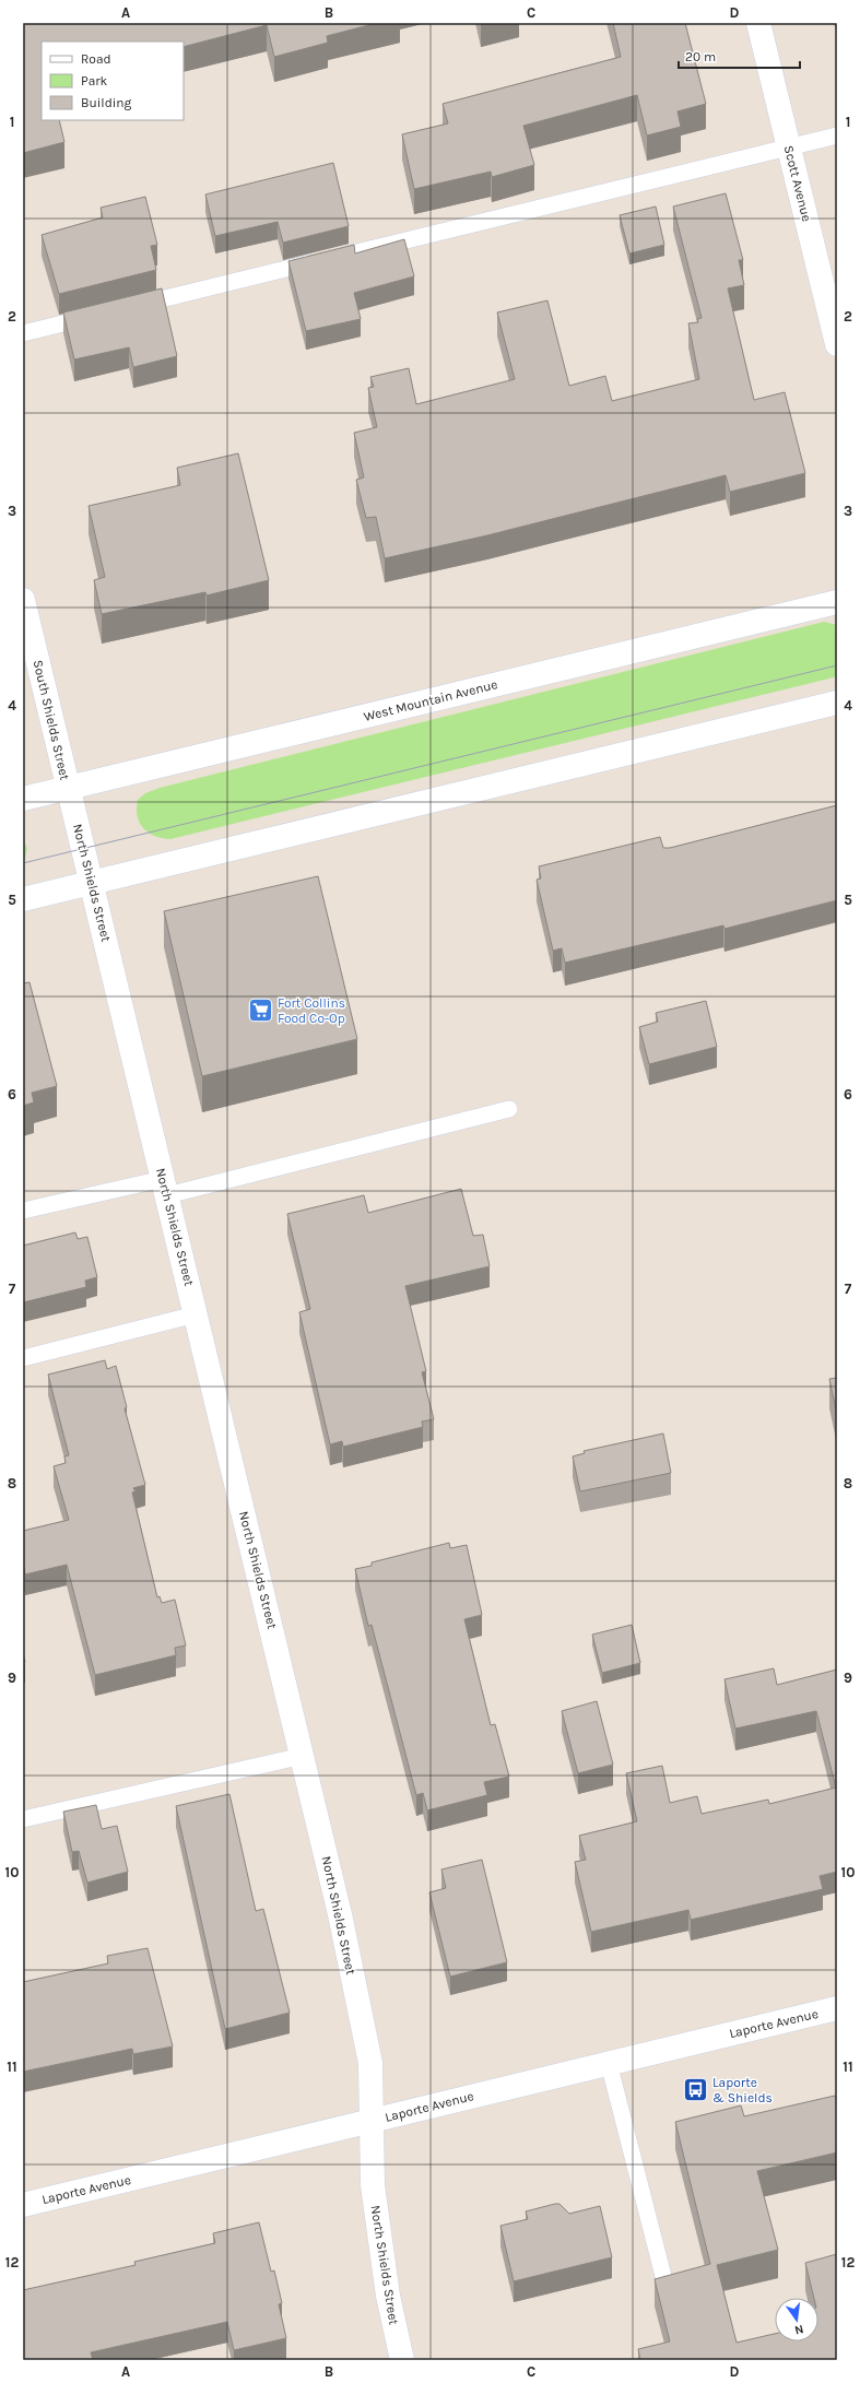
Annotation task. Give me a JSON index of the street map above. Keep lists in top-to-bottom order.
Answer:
{
  "streets": {
    "street": [
      "Scott Avenue",
      "West Mountain Avenue",
      "South Shields Street",
      "North Shields Street",
      "Laporte Avenue"
    ]
  },
  "crossings": [
    ["West Mountain Avenue", "South Shields Street"],
    ["West Mountain Avenue", "North Shields Street"],
    ["South Shields Street", "North Shields Street"],
    ["North Shields Street", "Laporte Avenue"]
  ],
  "places": {
    "supermarket": ["Fort Collins Food Co-Op"],
    "bus stop": ["Laporte & Shields"]
  },
  "legend": ["Road", "Park", "Building"],
  "scale_bar": "20 m",
  "north": "bottom",
  "grid": {
    "columns": [
      "A",
      "B",
      "C",
      "D"
    ],
    "rows": [
      "1",
      "2",
      "3",
      "4",
      "5",
      "6",
      "7",
      "8",
      "9",
      "10",
      "11",
      "12"
    ]
  }
}
